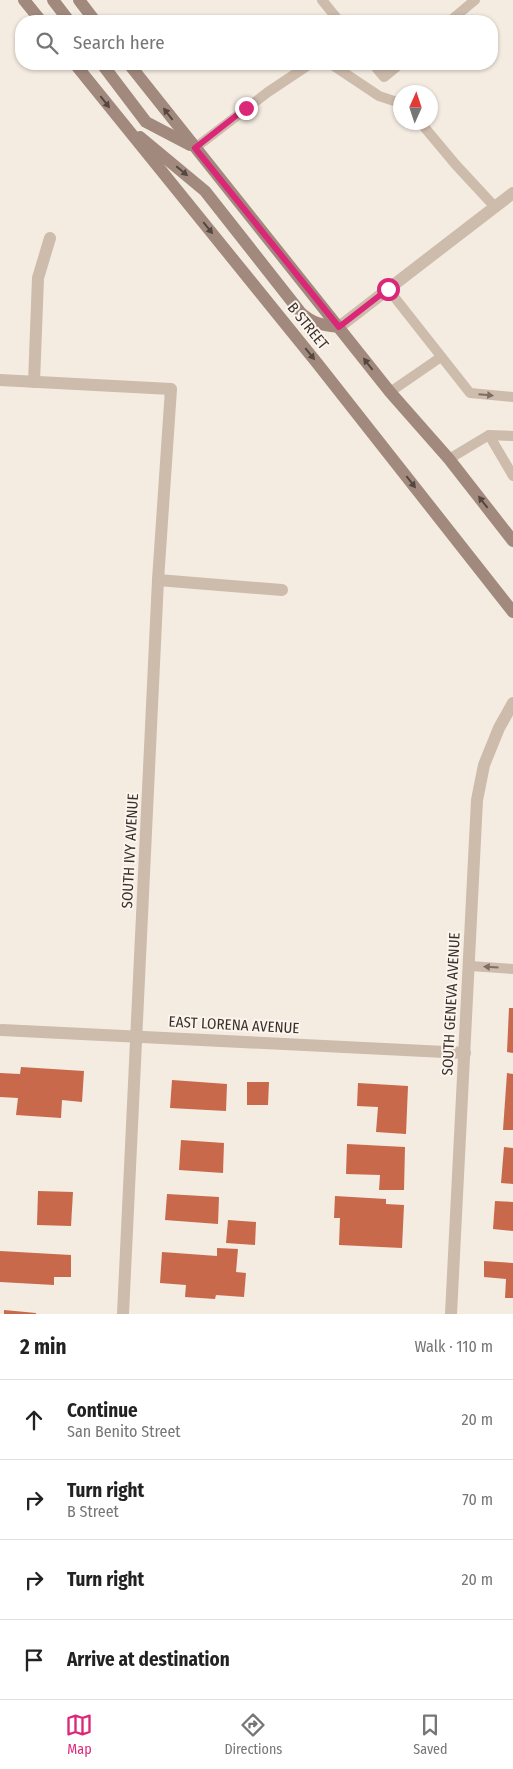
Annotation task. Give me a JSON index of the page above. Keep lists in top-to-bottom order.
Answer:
{
  "streets": {
    "main road": ["B STREET"],
    "street": ["SOUTH IVY AVENUE", "SOUTH GENEVA AVENUE", "EAST LORENA AVENUE"]
  },
  "crossings": [
    ["SOUTH IVY AVENUE", "EAST LORENA AVENUE"],
    ["SOUTH GENEVA AVENUE", "EAST LORENA AVENUE"]
  ],
  "north": "top",
  "page": {
    "search": "Search here",
    "heading": ["2 min", "Walk · 110 m"],
    "list": [
      ["Continue", "San Benito Street", "20 m"],
      ["Turn right", "B Street", "70 m"],
      ["Turn right", "20 m"],
      "Arrive at destination"
    ],
    "nav": ["Map", "Directions", "Saved"]
  }
}
